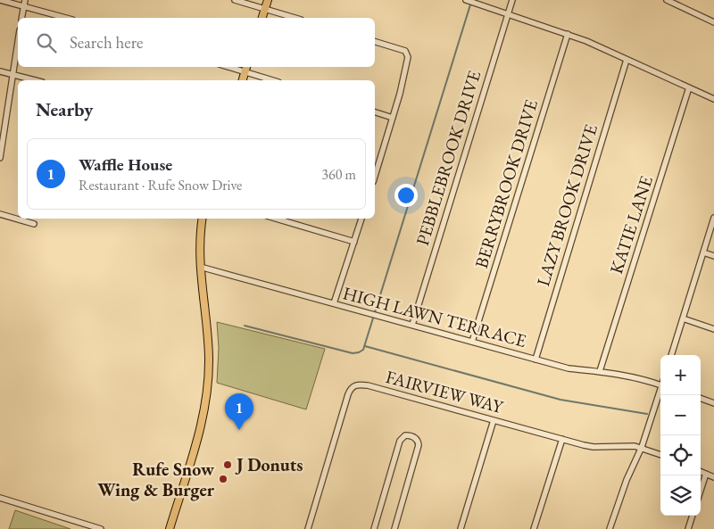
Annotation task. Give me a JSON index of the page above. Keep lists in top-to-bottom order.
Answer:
{
  "streets": {
    "street": [
      "PEBBLEBROOK DRIVE",
      "BERRYBROOK DRIVE",
      "LAZY BROOK DRIVE",
      "KATIE LANE",
      "HIGH LAWN TERRACE",
      "FAIRVIEW WAY"
    ]
  },
  "crossings": [
    ["PEBBLEBROOK DRIVE", "HIGH LAWN TERRACE"],
    ["BERRYBROOK DRIVE", "HIGH LAWN TERRACE"],
    ["LAZY BROOK DRIVE", "HIGH LAWN TERRACE"],
    ["KATIE LANE", "HIGH LAWN TERRACE"]
  ],
  "places": ["J Donuts", "Rufe Snow Wing & Burger"],
  "page": {
    "search": "Search here",
    "heading": "Nearby",
    "list": [
      {
        "mark": "1",
        "name": "Waffle House",
        "note": "Restaurant · Rufe Snow Drive",
        "value": "360 m"
      }
    ],
    "map_buttons": ["+", "−"],
    "pins": "1"
  }
}
